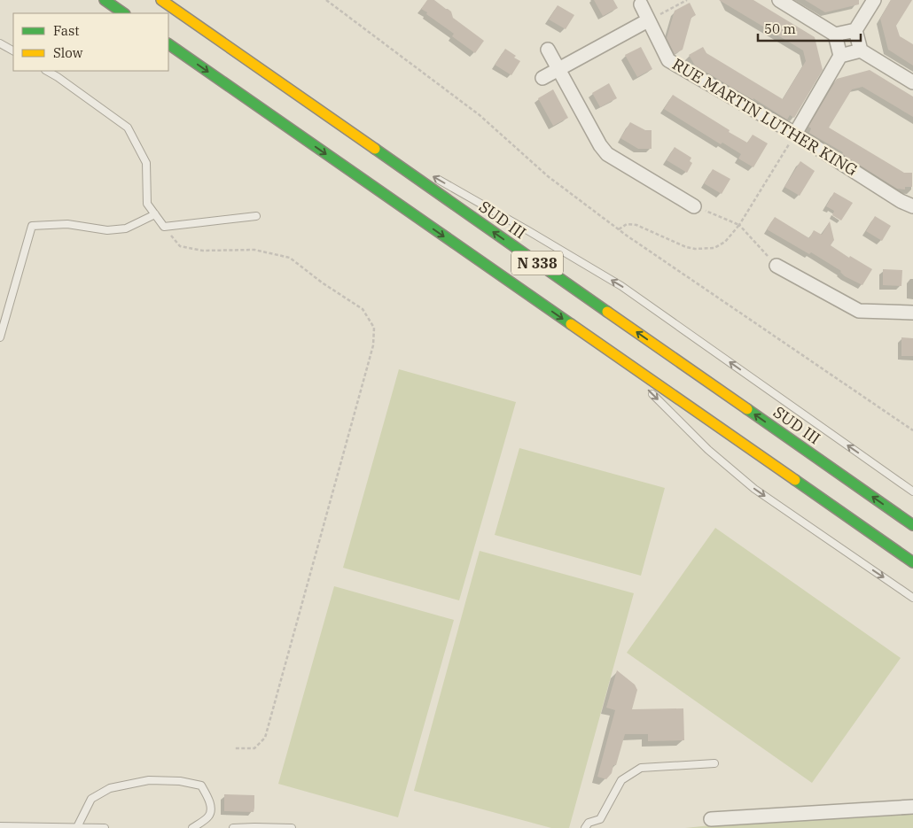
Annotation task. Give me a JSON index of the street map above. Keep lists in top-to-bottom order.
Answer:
{
  "streets": {
    "highway": ["SUD III", "N 338"],
    "street": ["RUE MARTIN LUTHER KING"]
  },
  "legend": ["Fast", "Slow"],
  "scale_bar": "50 m"
}
